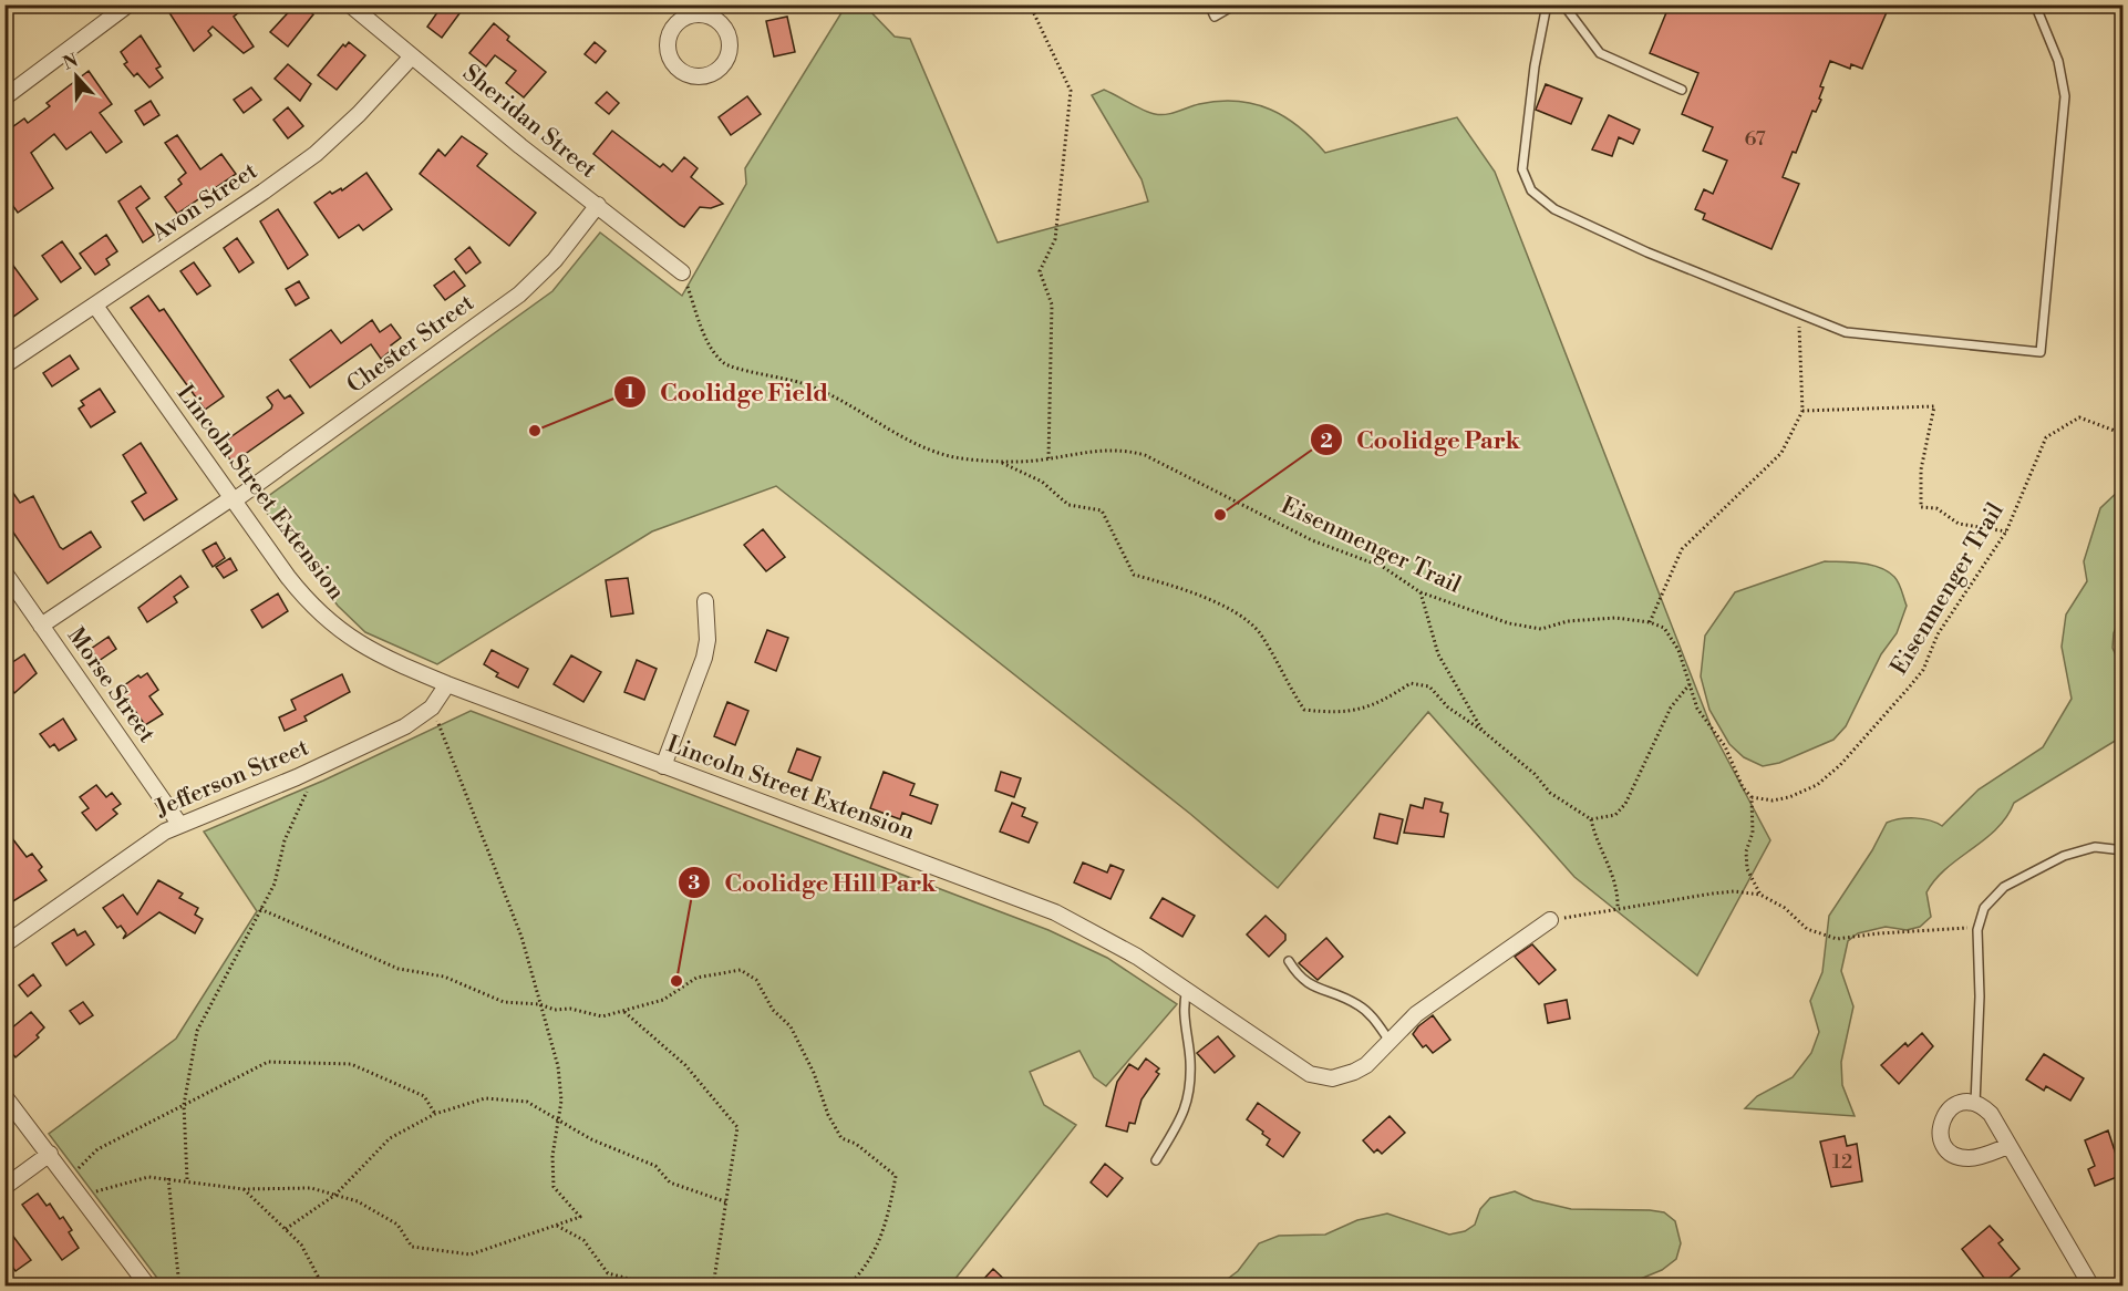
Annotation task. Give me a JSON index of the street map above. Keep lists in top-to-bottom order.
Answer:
{
  "streets": {
    "street": [
      "Sheridan Street",
      "Avon Street",
      "Chester Street",
      "Lincoln Street Extension",
      "Morse Street",
      "Jefferson Street"
    ],
    "path": ["Eisenmenger Trail"]
  },
  "crossings": [
    ["Sheridan Street", "Avon Street"],
    ["Sheridan Street", "Chester Street"],
    ["Sheridan Street", "Eisenmenger Trail"],
    ["Avon Street", "Lincoln Street Extension"],
    ["Chester Street", "Lincoln Street Extension"],
    ["Chester Street", "Morse Street"],
    ["Lincoln Street Extension", "Jefferson Street"],
    ["Morse Street", "Jefferson Street"]
  ],
  "places": ["Coolidge Field", "Coolidge Park", "Coolidge Hill Park"],
  "house_numbers": ["67", "12"],
  "north": "top"
}
